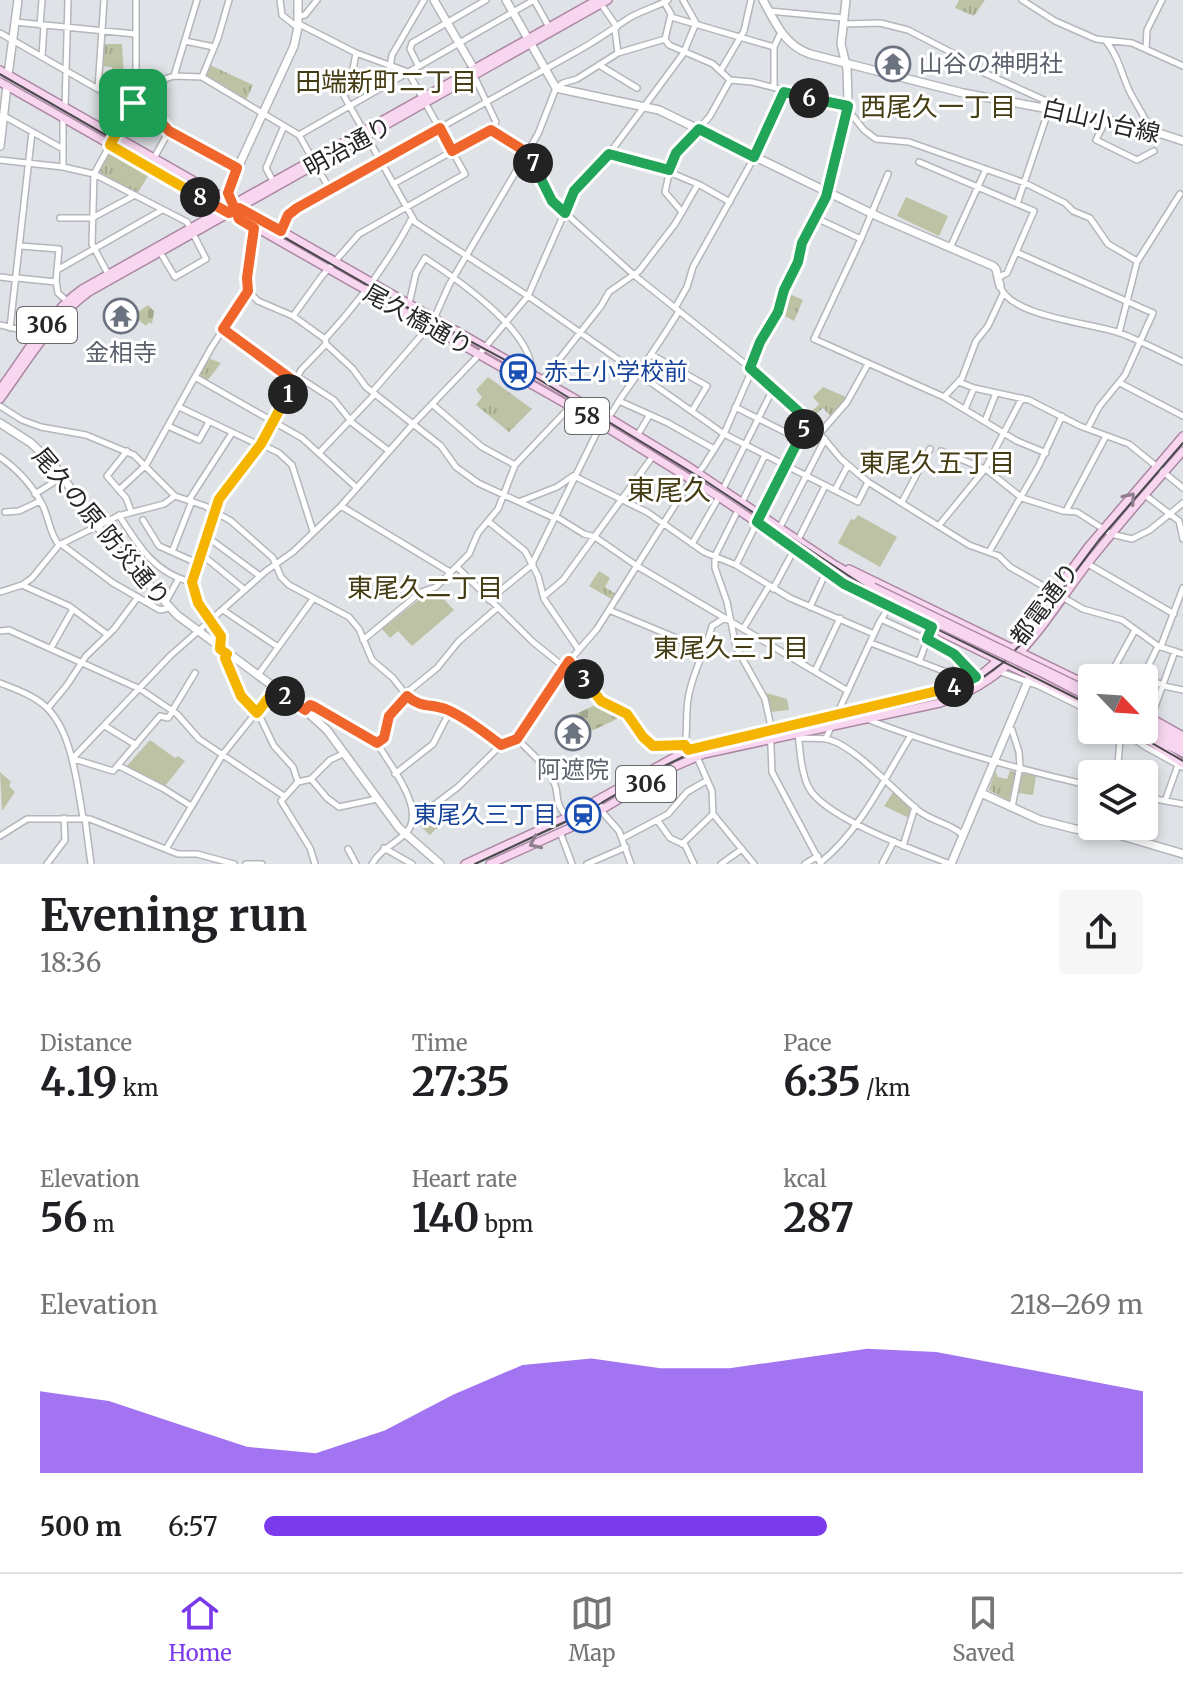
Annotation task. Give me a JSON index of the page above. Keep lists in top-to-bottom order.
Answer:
{
  "streets": {
    "main road": [
      "明治通り",
      "尾久橋通り",
      "306",
      "58",
      "都電通り"
    ],
    "street": ["白山小台線", "尾久の原 防災通り"]
  },
  "crossings": [
    ["明治通り", "尾久橋通り"],
    ["明治通り", "306"],
    ["明治通り", "58"],
    ["尾久橋通り", "306"],
    ["尾久橋通り", "58"],
    ["306", "58"]
  ],
  "districts": [
    "田端新町二丁目",
    "西尾久一丁目",
    "東尾久五丁目",
    "東尾久",
    "東尾久二丁目",
    "東尾久三丁目"
  ],
  "places": {
    "temple": ["山谷の神明社", "金相寺", "阿遮院"],
    "station": ["赤土小学校前", "東尾久三丁目"]
  },
  "north": "bottom right",
  "page": {
    "pins": [
      "6",
      "7",
      "8",
      "1",
      "5",
      "3",
      "4",
      "2"
    ],
    "heading": ["Evening run", "18:36"],
    "stats": [
      ["Distance", "4.19 km"],
      ["Time", "27:35"],
      ["Pace", "6:35 /km"],
      ["Elevation", "56 m"],
      ["Heart rate", "140 bpm"],
      ["kcal", "287"]
    ],
    "chart": ["Elevation", "218–269 m"],
    "list": [
      {
        "name": "500 m",
        "note": "6:57"
      }
    ],
    "tabs": ["Home", "Map", "Saved"]
  }
}
